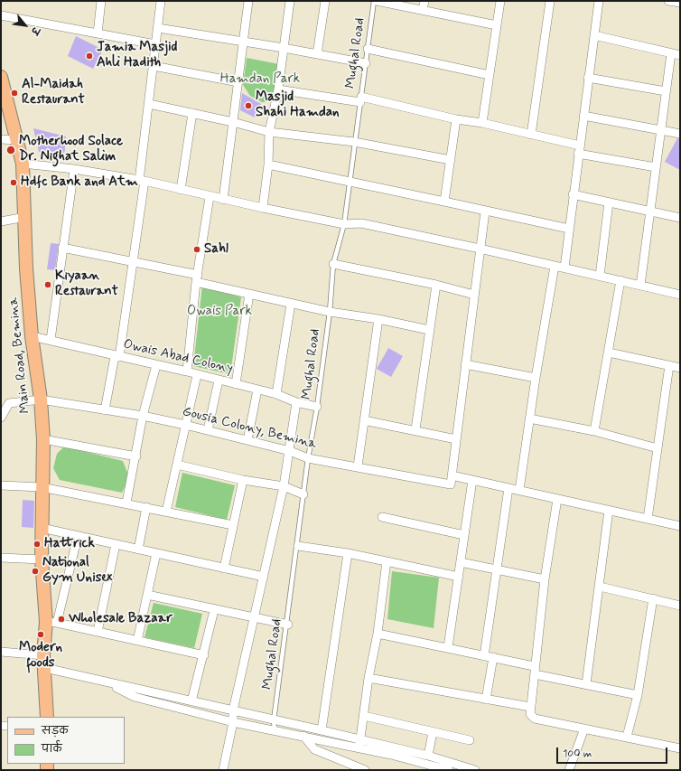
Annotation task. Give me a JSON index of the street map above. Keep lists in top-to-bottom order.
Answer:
{
  "streets": {
    "main road": ["Main Road, Bemina"],
    "street": ["Owais Abad Colony", "Gousia Colony, Bemina"],
    "lane": ["Mughal Road"]
  },
  "crossings": [
    ["Mughal Road", "Owais Abad Colony"],
    ["Mughal Road", "Gousia Colony, Bemina"],
    ["Main Road, Bemina", "Owais Abad Colony"],
    ["Main Road, Bemina", "Gousia Colony, Bemina"]
  ],
  "parks": ["Hamdan Park", "Owais Park"],
  "places": [
    "Jamia Masjid Ahli Hadith",
    "Al-Maidah Restaurant",
    "Masjid Shahi Hamdan",
    "Motherhood Solace Dr. Nighat Salim",
    "Hdfc Bank and Atm",
    "Sahl",
    "Kiyaan Restaurant",
    "Hattrick",
    "National Gym Unisex",
    "Wholesale Bazaar",
    "Modern foods"
  ],
  "legend": ["सड़क", "पार्क"],
  "scale_bar": "100 m",
  "north": "bottom right"
}
